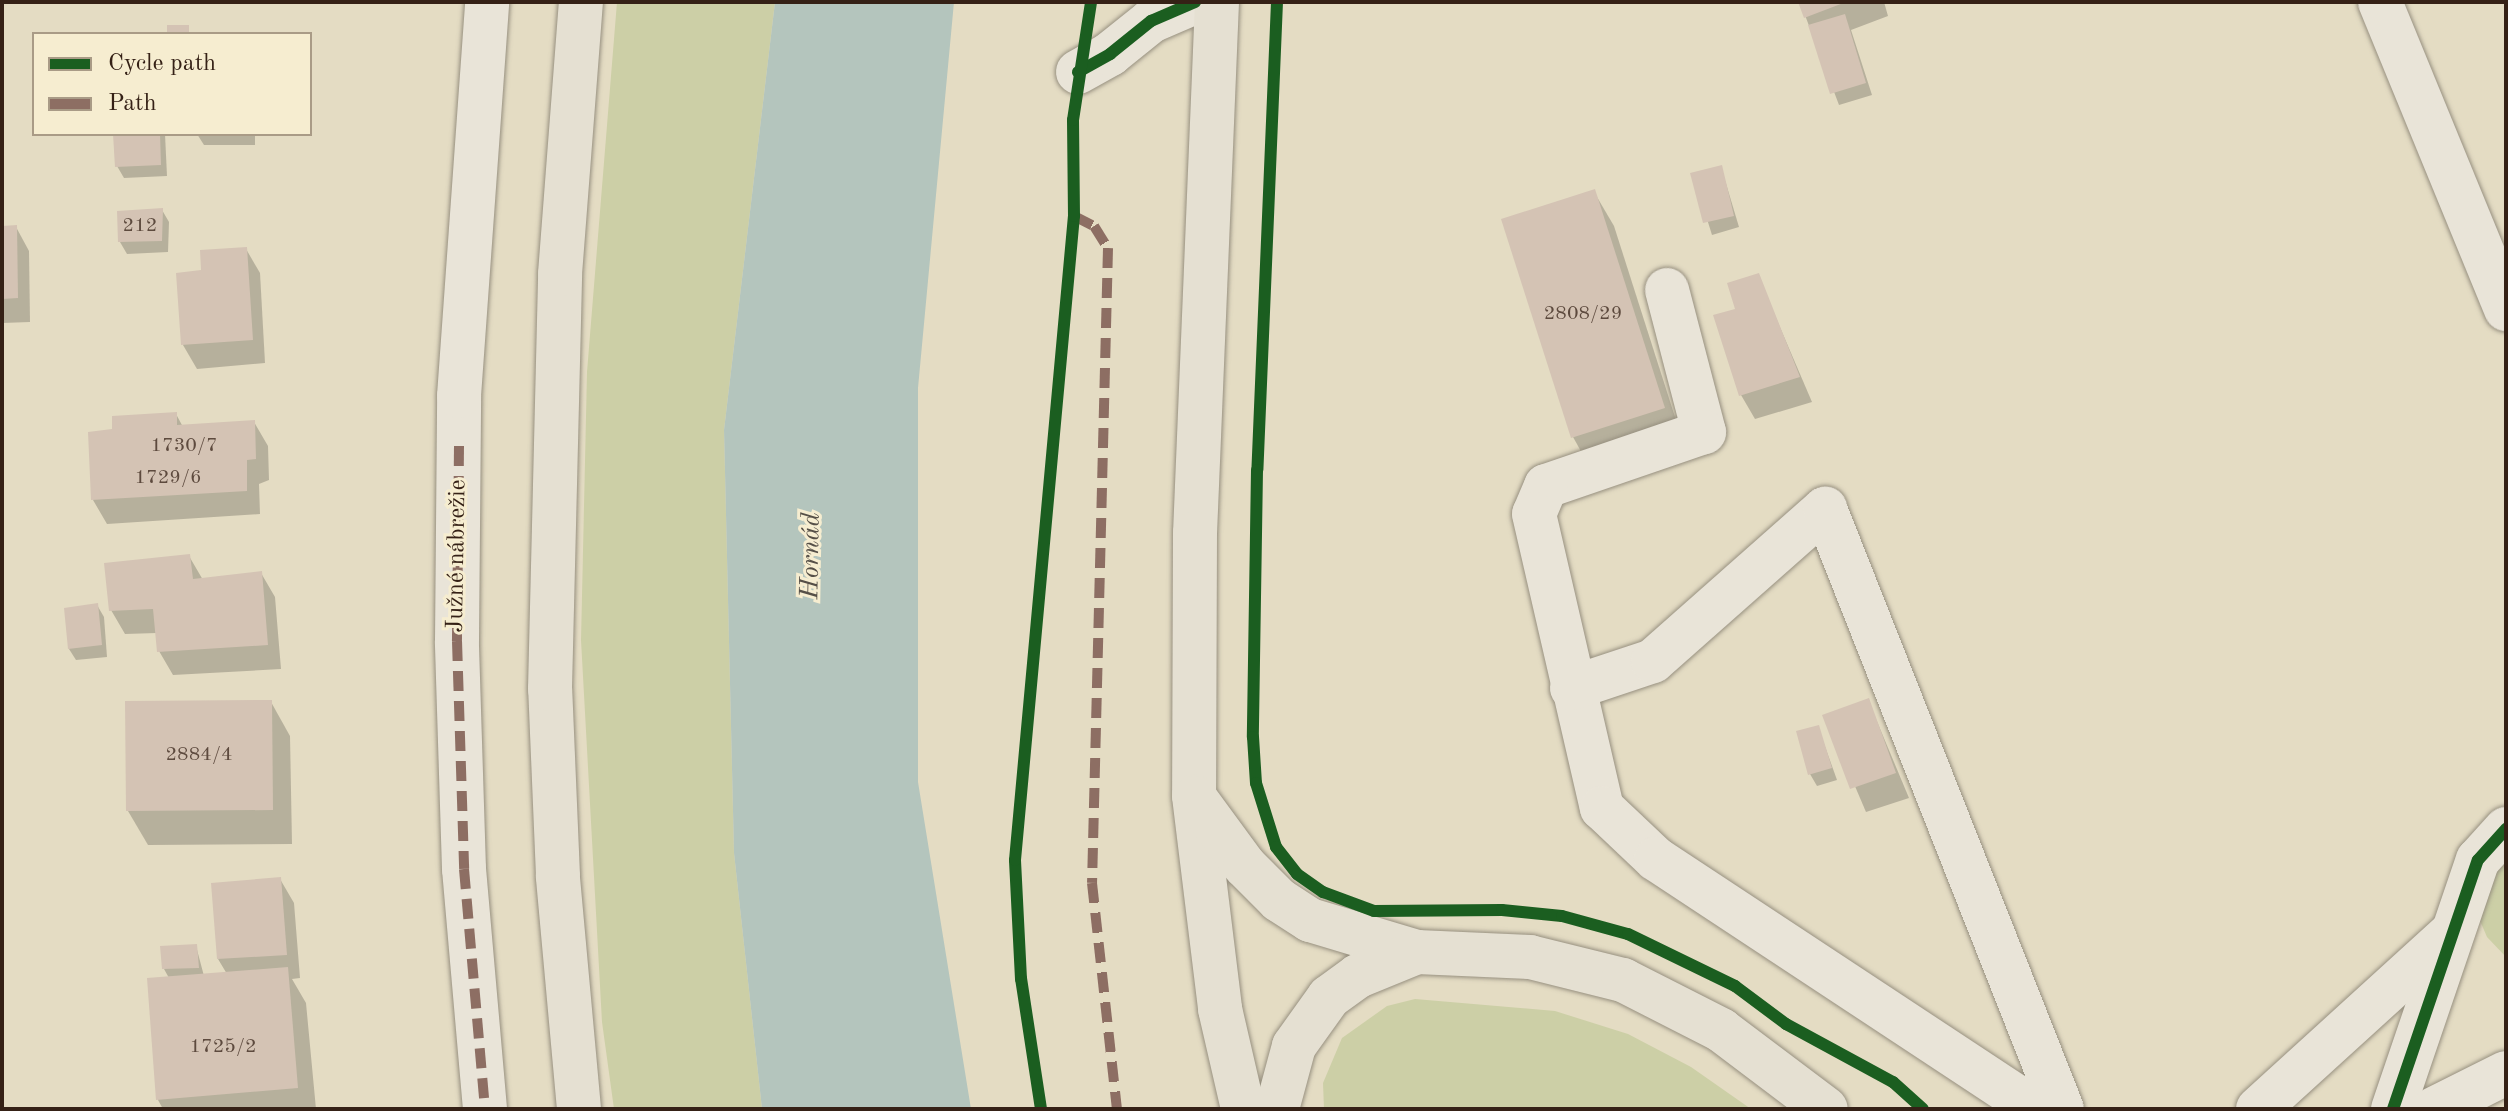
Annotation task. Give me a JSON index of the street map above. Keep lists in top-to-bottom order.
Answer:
{
  "streets": {
    "street": ["Južné nábrežie"]
  },
  "water": ["Hornád"],
  "house_numbers": [
    "212",
    "2808/29",
    "1730/7",
    "1729/6",
    "2884/4",
    "1725/2"
  ],
  "legend": ["Cycle path", "Path"]
}
